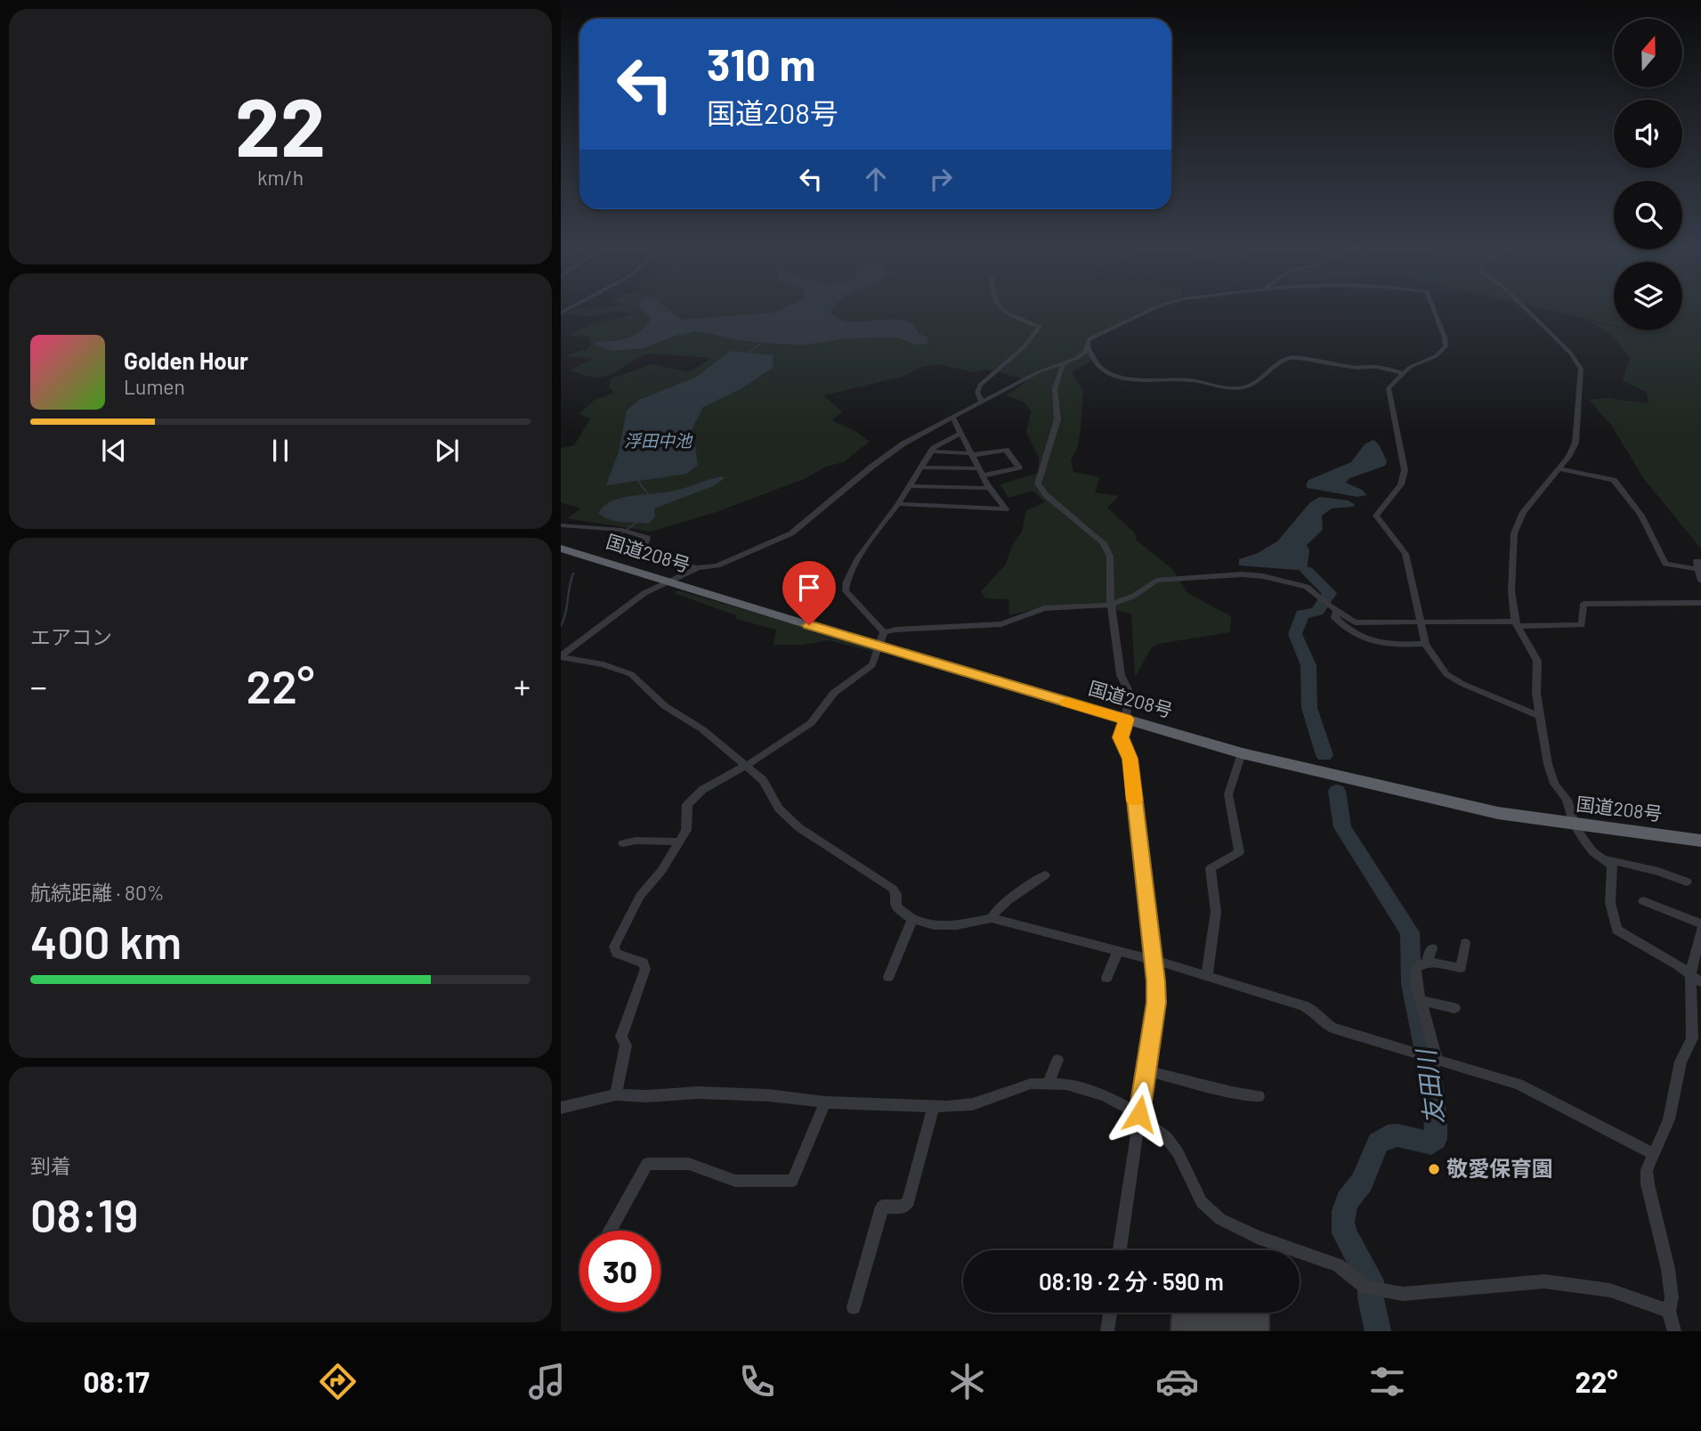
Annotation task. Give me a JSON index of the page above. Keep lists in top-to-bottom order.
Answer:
{
  "streets": {
    "highway": ["国道208号"]
  },
  "water": ["浮田中池", "友田川"],
  "places": ["敬愛保育園"],
  "north": "top",
  "page": {
    "tile": [
      ["22", "km/h"],
      "エアコン",
      ["航続距離 · 80%", "400 km"],
      ["到着", "08:19"]
    ],
    "turn": ["310 m", "国道208号"],
    "song": ["Golden Hour", "Lumen"],
    "heat": ["−", "22°", "+"],
    "limit": "30",
    "trip": "08:19 · 2 分 · 590 m",
    "tabs": ["08:17", "22°"]
  }
}
